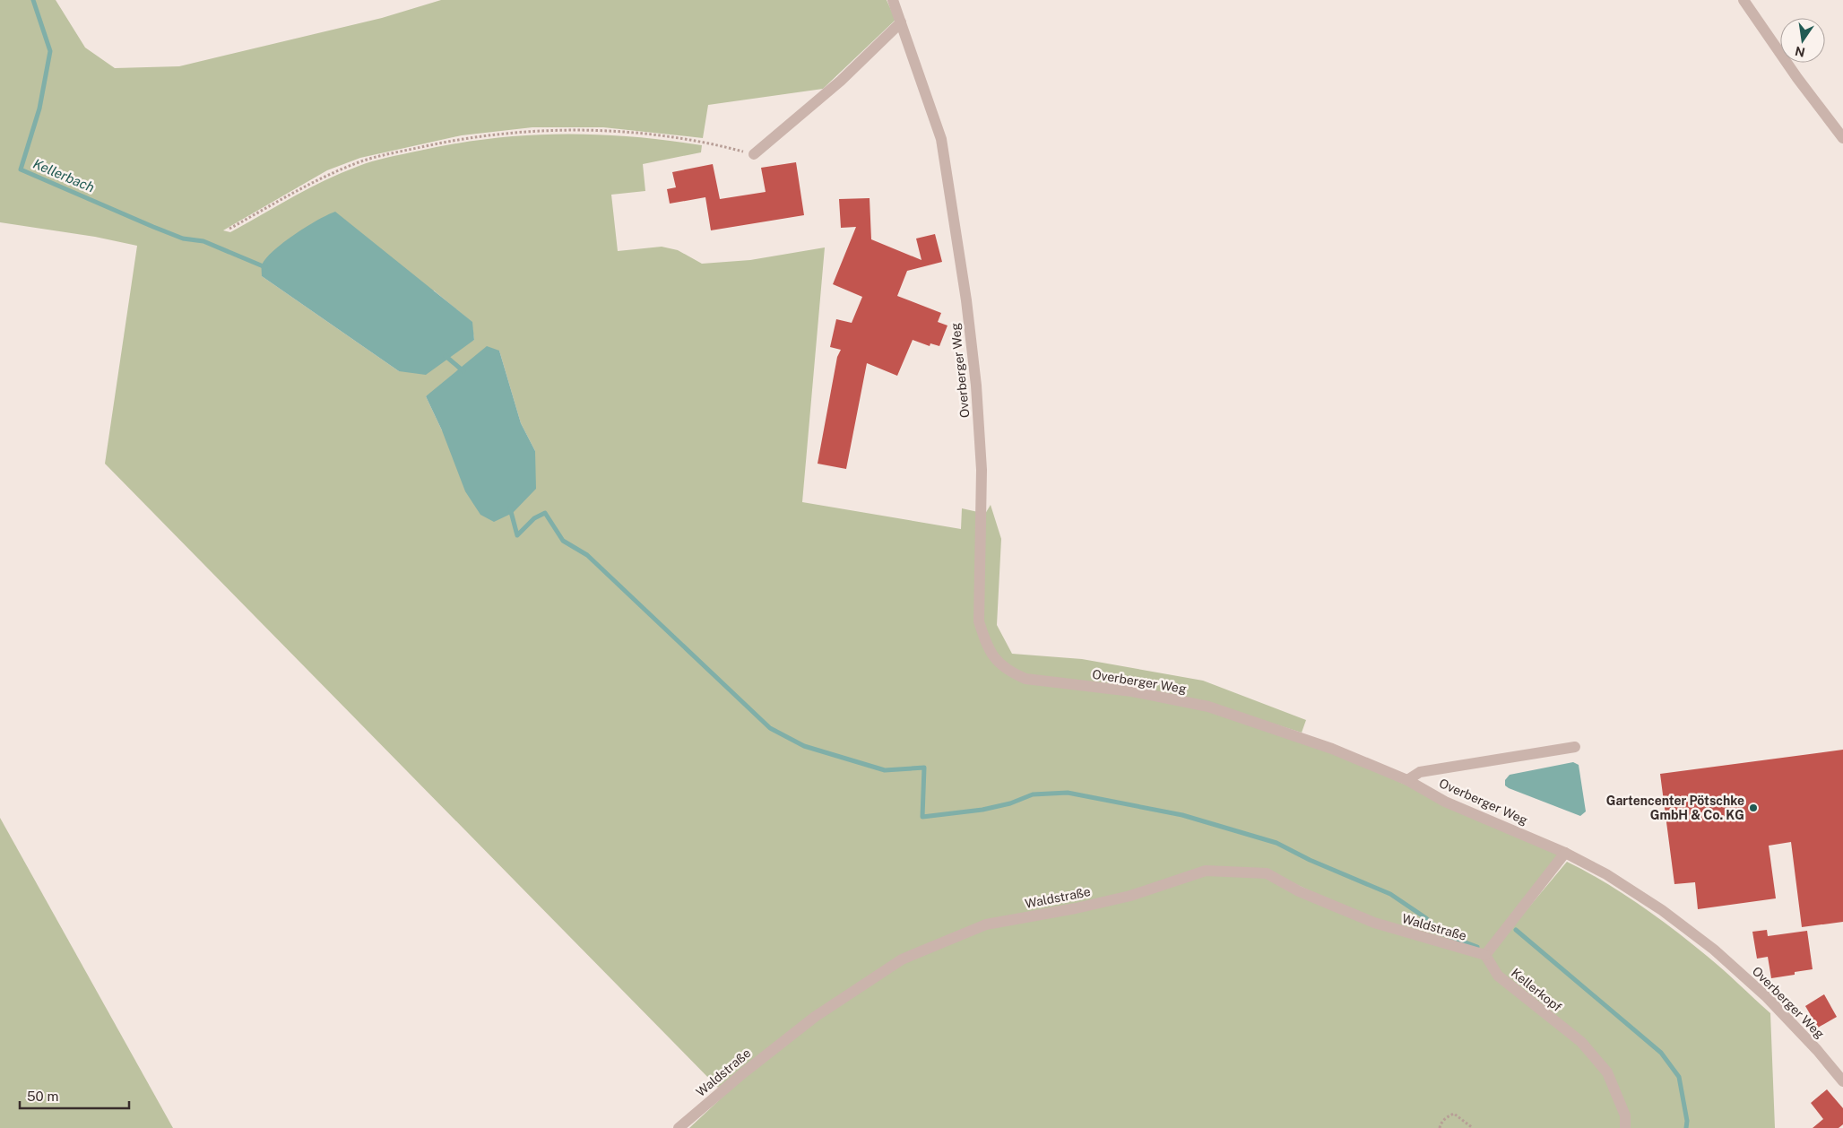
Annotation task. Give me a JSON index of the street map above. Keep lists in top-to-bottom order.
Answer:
{
  "streets": {
    "street": ["Overberger Weg", "Waldstraße", "Kellerkopf"]
  },
  "crossings": [
    ["Waldstraße", "Kellerkopf"]
  ],
  "water": ["Kellerbach"],
  "places": ["Gartencenter Pötschke GmbH & Co. KG"],
  "scale_bar": "50 m",
  "north": "bottom"
}
